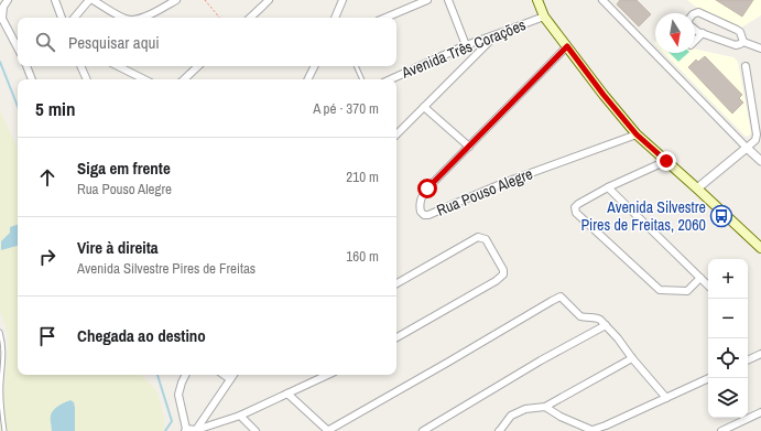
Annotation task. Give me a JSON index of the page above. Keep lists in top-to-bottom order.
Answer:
{
  "streets": {
    "street": ["Avenida Três Corações", "Rua Pouso Alegre"]
  },
  "places": {
    "bus stop": ["Avenida Silvestre Pires de Freitas, 2060"]
  },
  "north": "bottom",
  "page": {
    "search": "Pesquisar aqui",
    "heading": ["5 min", "A pé · 370 m"],
    "list": [
      ["Siga em frente", "Rua Pouso Alegre", "210 m"],
      ["Vire à direita", "Avenida Silvestre Pires de Freitas", "160 m"],
      "Chegada ao destino"
    ],
    "map_buttons": ["+", "−"]
  }
}
